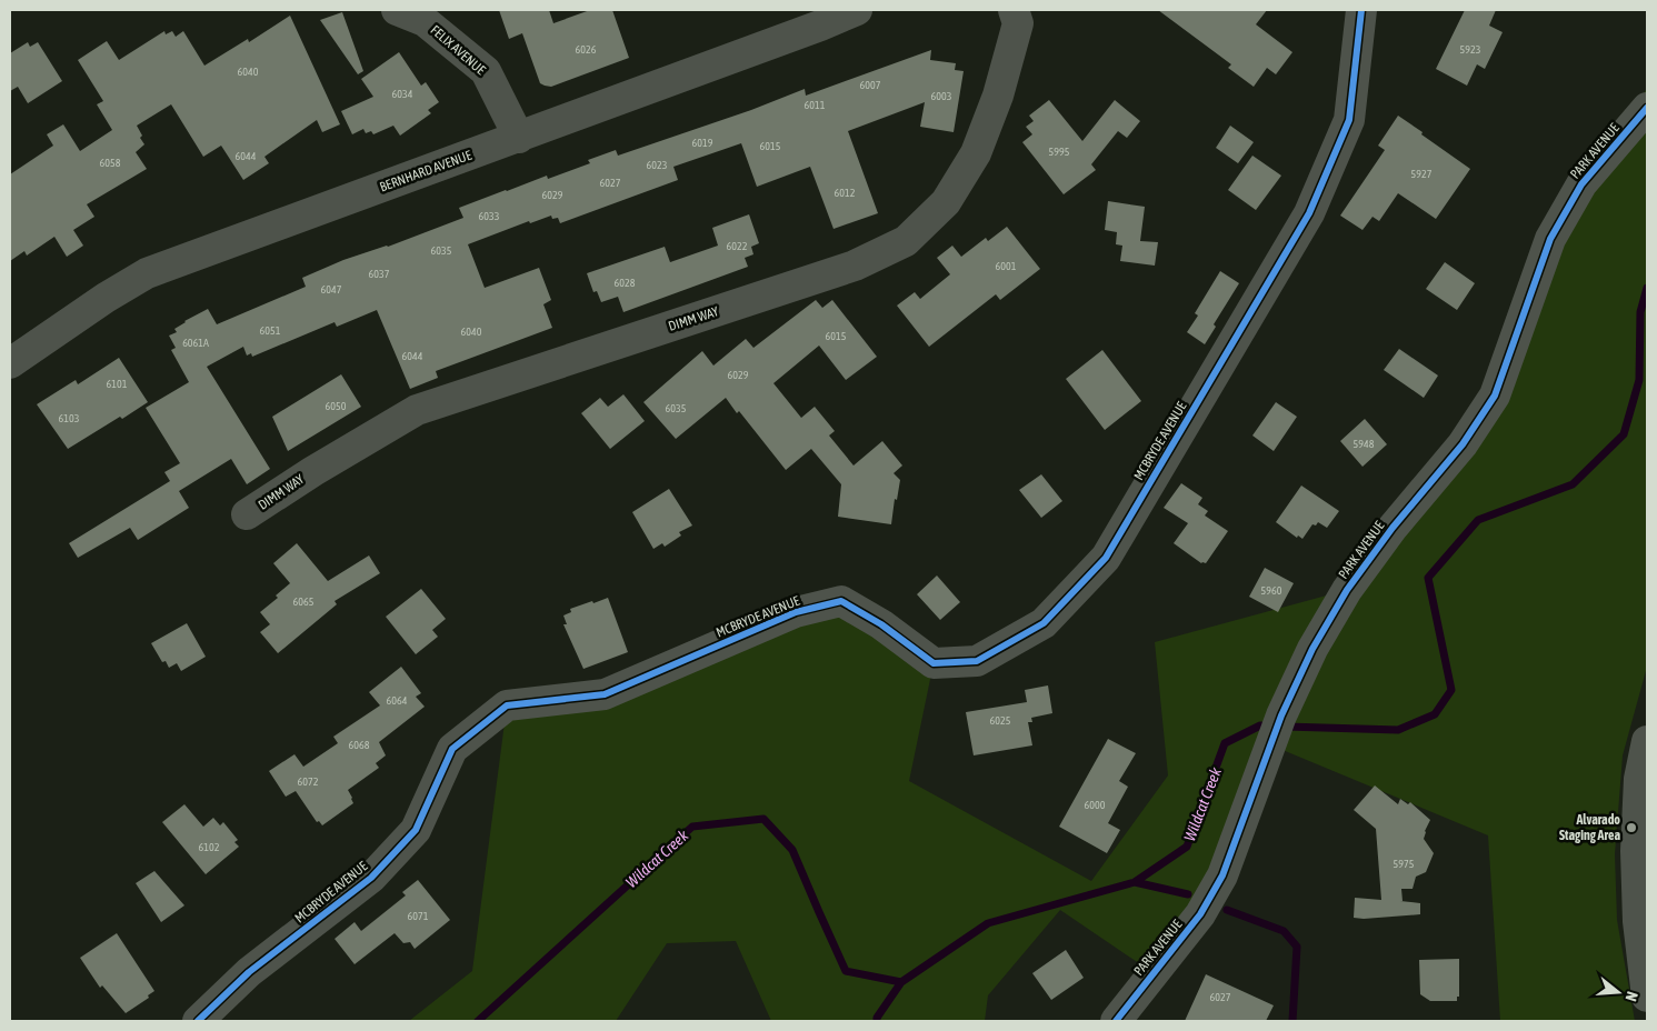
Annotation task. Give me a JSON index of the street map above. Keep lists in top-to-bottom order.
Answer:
{
  "streets": {
    "street": [
      "FELIX AVENUE",
      "PARK AVENUE",
      "BERNHARD AVENUE",
      "DIMM WAY",
      "MCBRYDE AVENUE"
    ]
  },
  "crossings": [
    ["FELIX AVENUE", "BERNHARD AVENUE"]
  ],
  "water": ["Wildcat Creek"],
  "places": ["Alvarado Staging Area"],
  "house_numbers": [
    "6026",
    "5923",
    "6040",
    "6007",
    "6034",
    "6003",
    "6011",
    "6019",
    "6015",
    "5995",
    "6044",
    "6058",
    "6023",
    "5927",
    "6027",
    "6012",
    "6029",
    "6033",
    "6022",
    "6035",
    "6001",
    "6037",
    "6028",
    "6047",
    "6051",
    "6040",
    "6015",
    "6061A",
    "6044",
    "6029",
    "6101",
    "6050",
    "6035",
    "6103",
    "5948",
    "5960",
    "6065",
    "6064",
    "6025",
    "6068",
    "6072",
    "6000",
    "6102",
    "5975",
    "6071",
    "6027"
  ],
  "north": "right"
}
